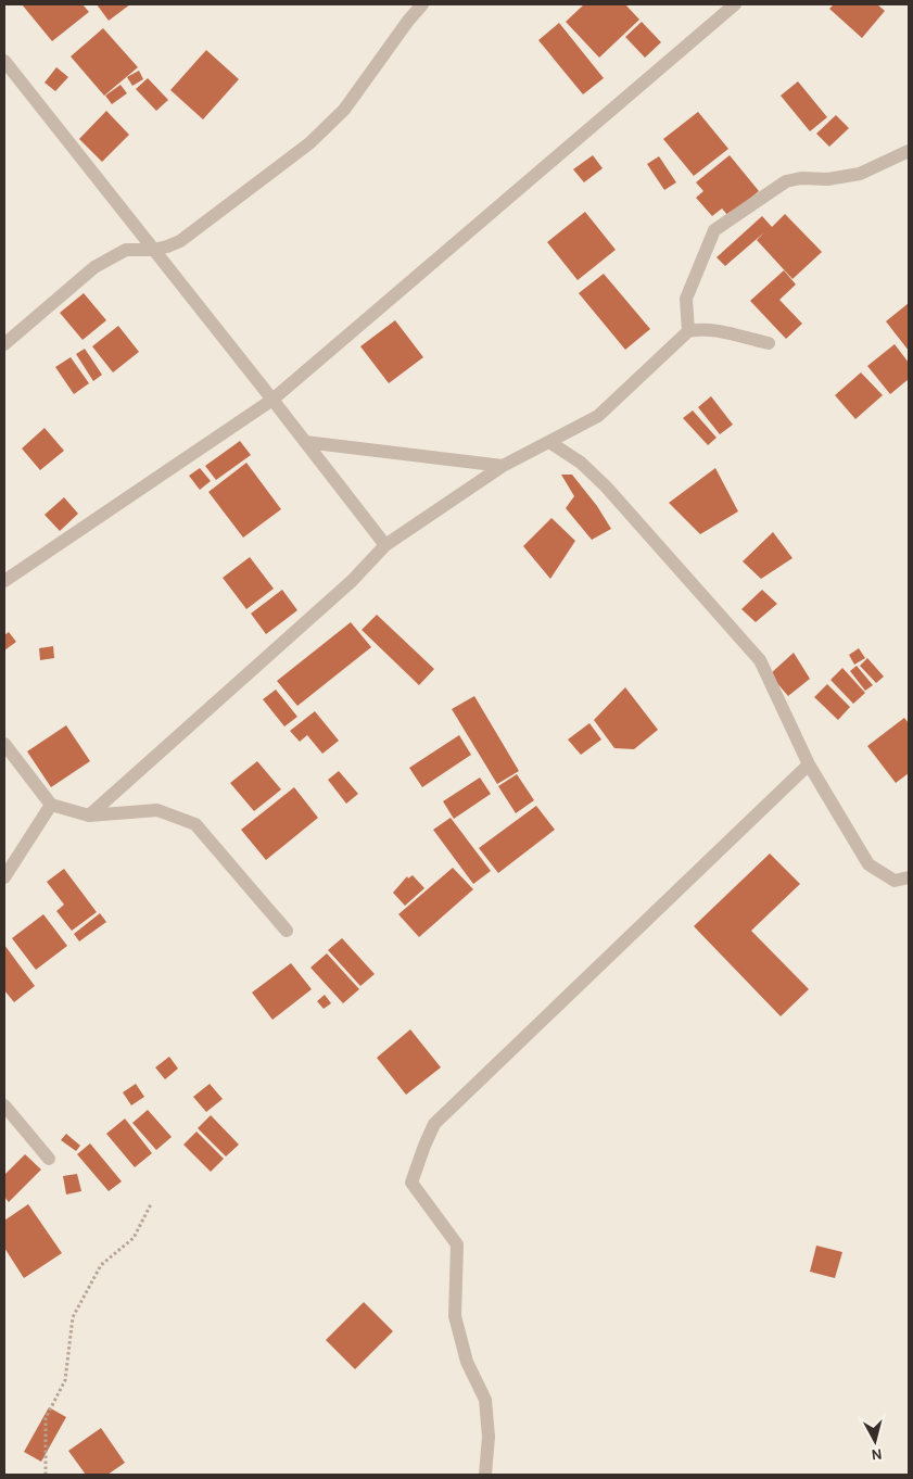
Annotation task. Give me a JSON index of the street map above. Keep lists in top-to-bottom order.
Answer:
{
  "north": "bottom"
}
